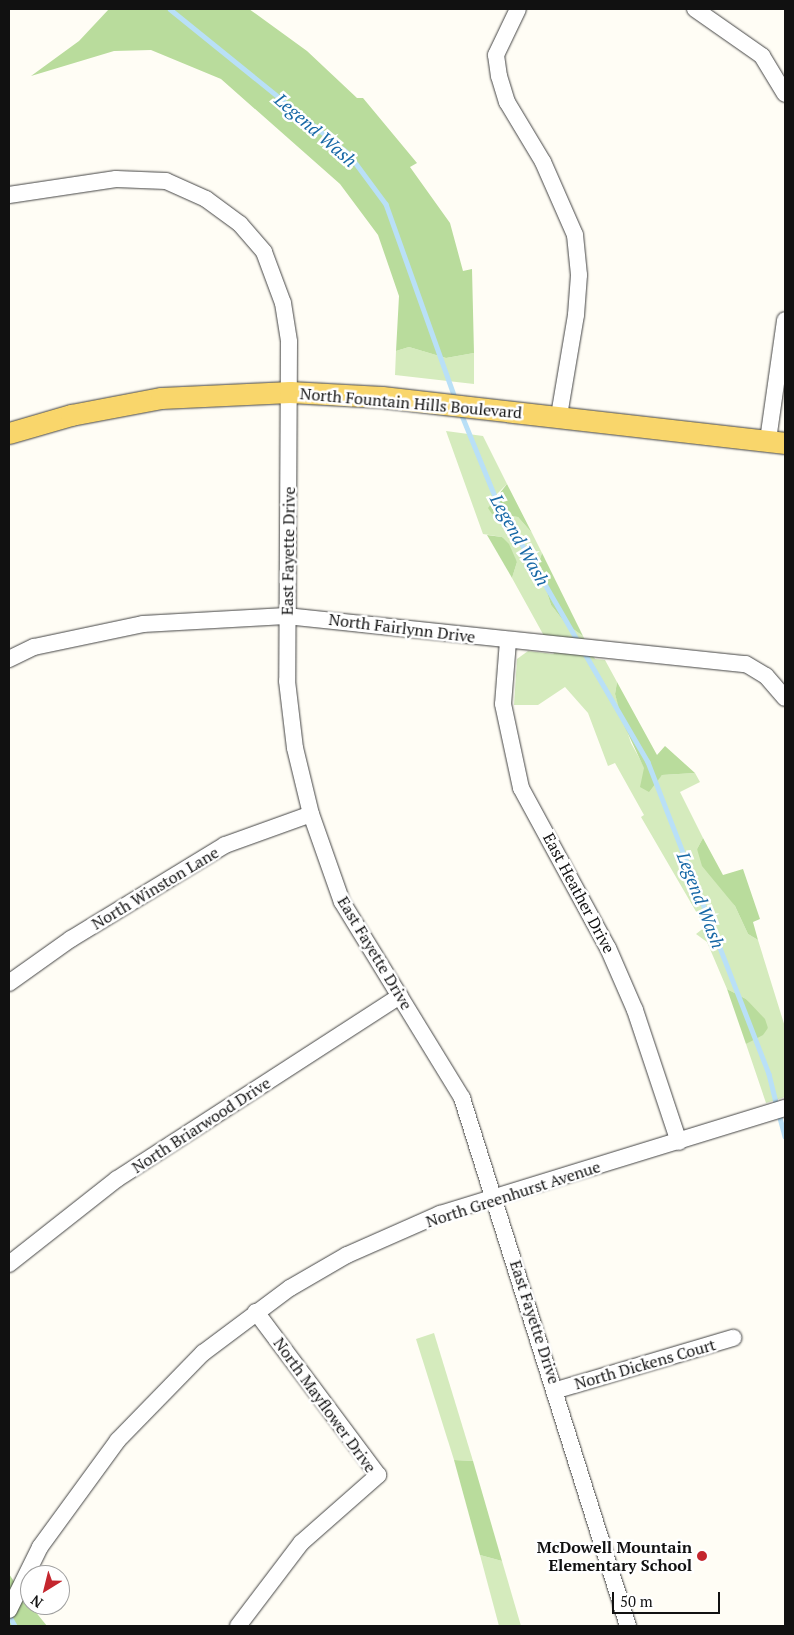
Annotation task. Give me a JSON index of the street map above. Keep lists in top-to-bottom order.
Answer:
{
  "streets": {
    "main road": ["North Fountain Hills Boulevard"],
    "street": [
      "East Fayette Drive",
      "North Fairlynn Drive",
      "North Winston Lane",
      "East Heather Drive",
      "North Briarwood Drive",
      "North Greenhurst Avenue",
      "North Dickens Court",
      "North Mayflower Drive"
    ]
  },
  "crossings": [
    ["North Fountain Hills Boulevard", "East Fayette Drive"],
    ["East Fayette Drive", "North Fairlynn Drive"],
    ["East Fayette Drive", "North Winston Lane"],
    ["East Fayette Drive", "North Briarwood Drive"],
    ["East Fayette Drive", "North Greenhurst Avenue"],
    ["East Fayette Drive", "North Dickens Court"],
    ["North Fairlynn Drive", "East Heather Drive"],
    ["East Heather Drive", "North Greenhurst Avenue"],
    ["North Greenhurst Avenue", "North Mayflower Drive"]
  ],
  "water": ["Legend Wash"],
  "places": ["McDowell Mountain Elementary School"],
  "scale_bar": "50 m",
  "north": "bottom left"
}
